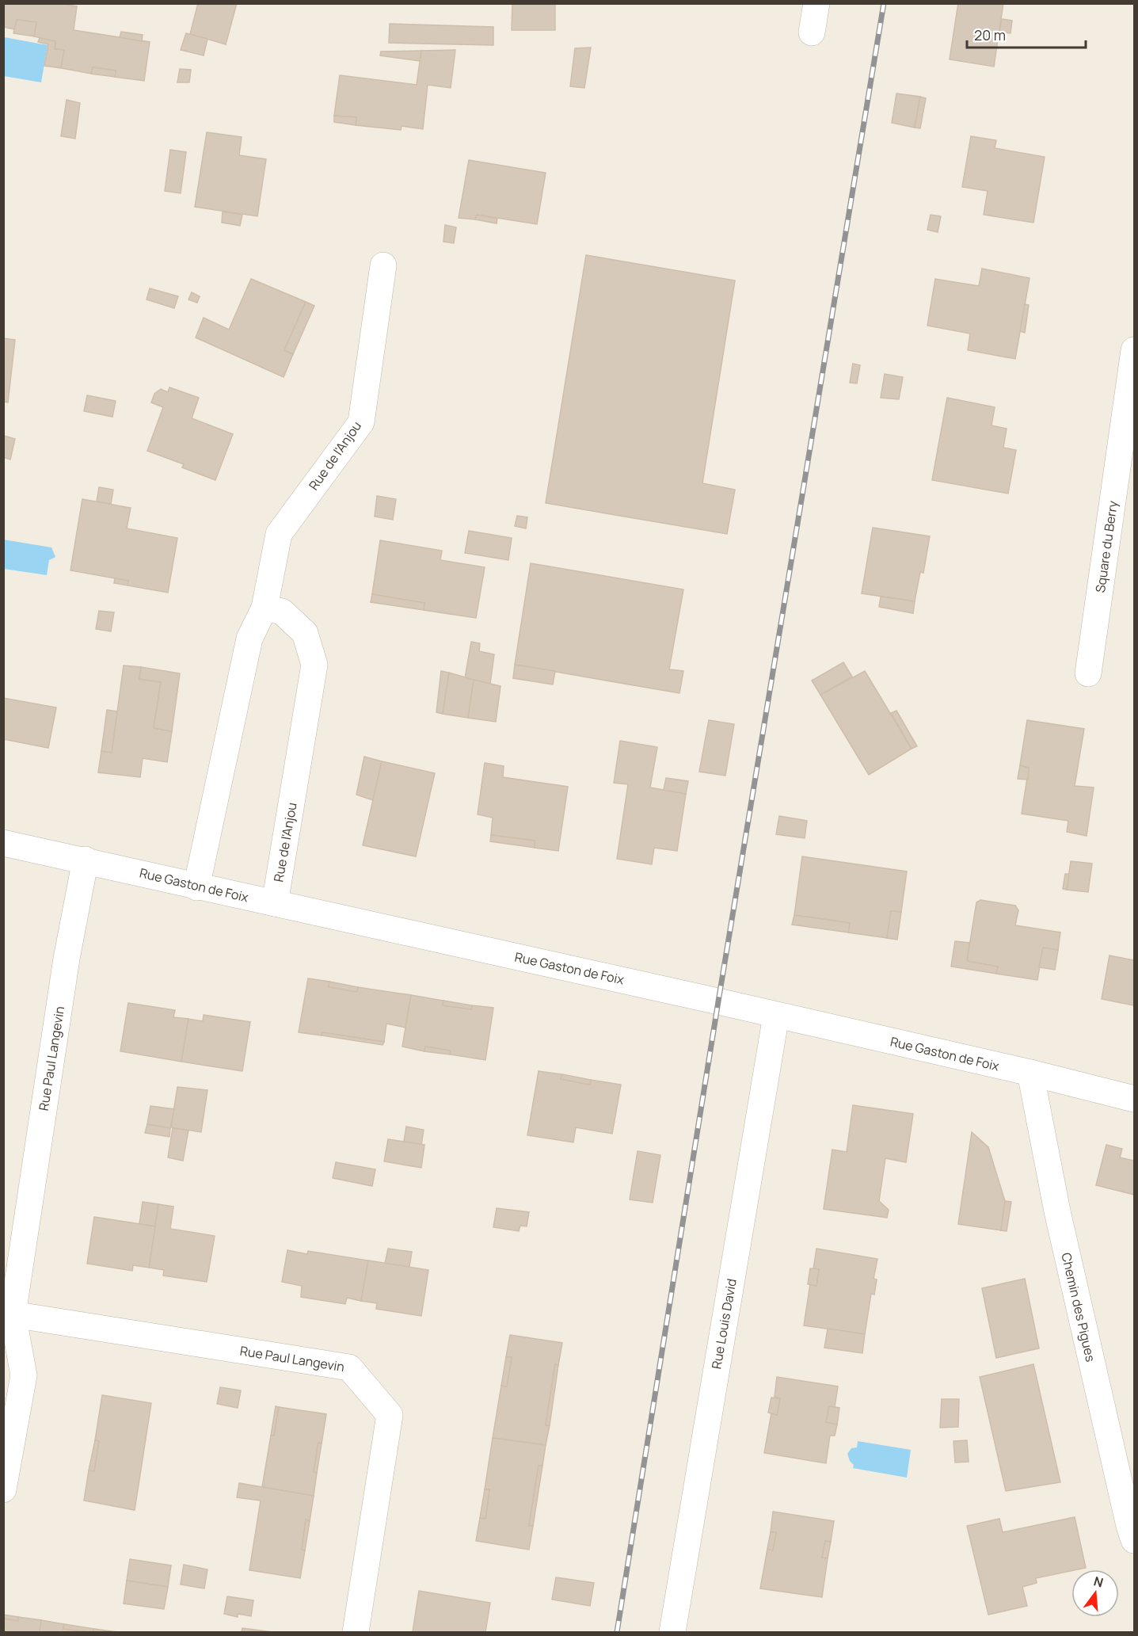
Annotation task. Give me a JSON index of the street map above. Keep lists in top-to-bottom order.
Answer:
{
  "streets": {
    "street": [
      "Rue de l'Anjou",
      "Square du Berry",
      "Rue Gaston de Foix",
      "Rue Paul Langevin",
      "Chemin des Pigues",
      "Rue Louis David"
    ]
  },
  "crossings": [
    ["Rue de l'Anjou", "Rue Gaston de Foix"],
    ["Rue Gaston de Foix", "Rue Paul Langevin"],
    ["Rue Gaston de Foix", "Chemin des Pigues"],
    ["Rue Gaston de Foix", "Rue Louis David"]
  ],
  "scale_bar": "20 m",
  "north": "top"
}
